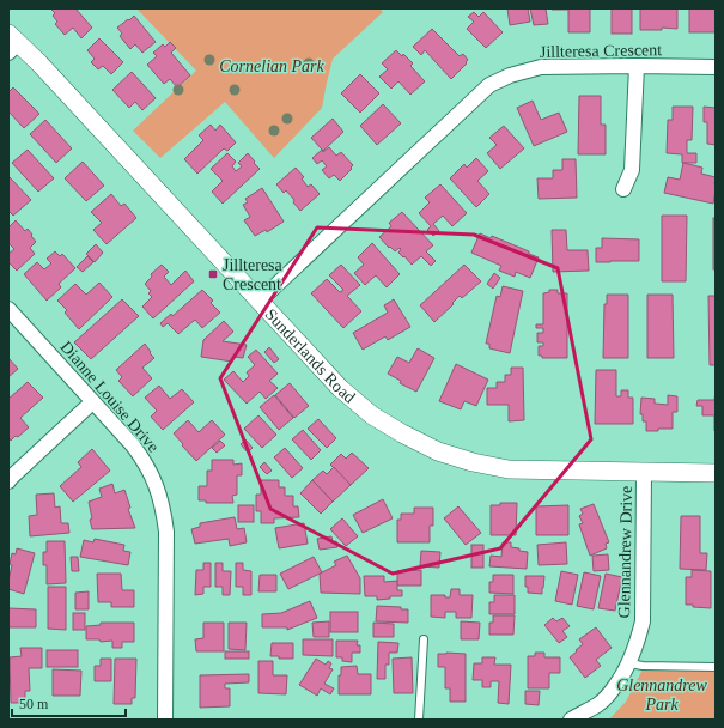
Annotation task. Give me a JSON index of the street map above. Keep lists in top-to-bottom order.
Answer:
{
  "streets": {
    "street": [
      "Jillteresa Crescent",
      "Sunderlands Road",
      "Dianne Louise Drive",
      "Glennandrew Drive"
    ]
  },
  "crossings": [
    ["Jillteresa Crescent", "Sunderlands Road"],
    ["Sunderlands Road", "Glennandrew Drive"]
  ],
  "parks": ["Cornelian Park", "Glennandrew Park"],
  "places": {
    "transit": ["Jillteresa Crescent"]
  },
  "scale_bar": "50 m"
}
